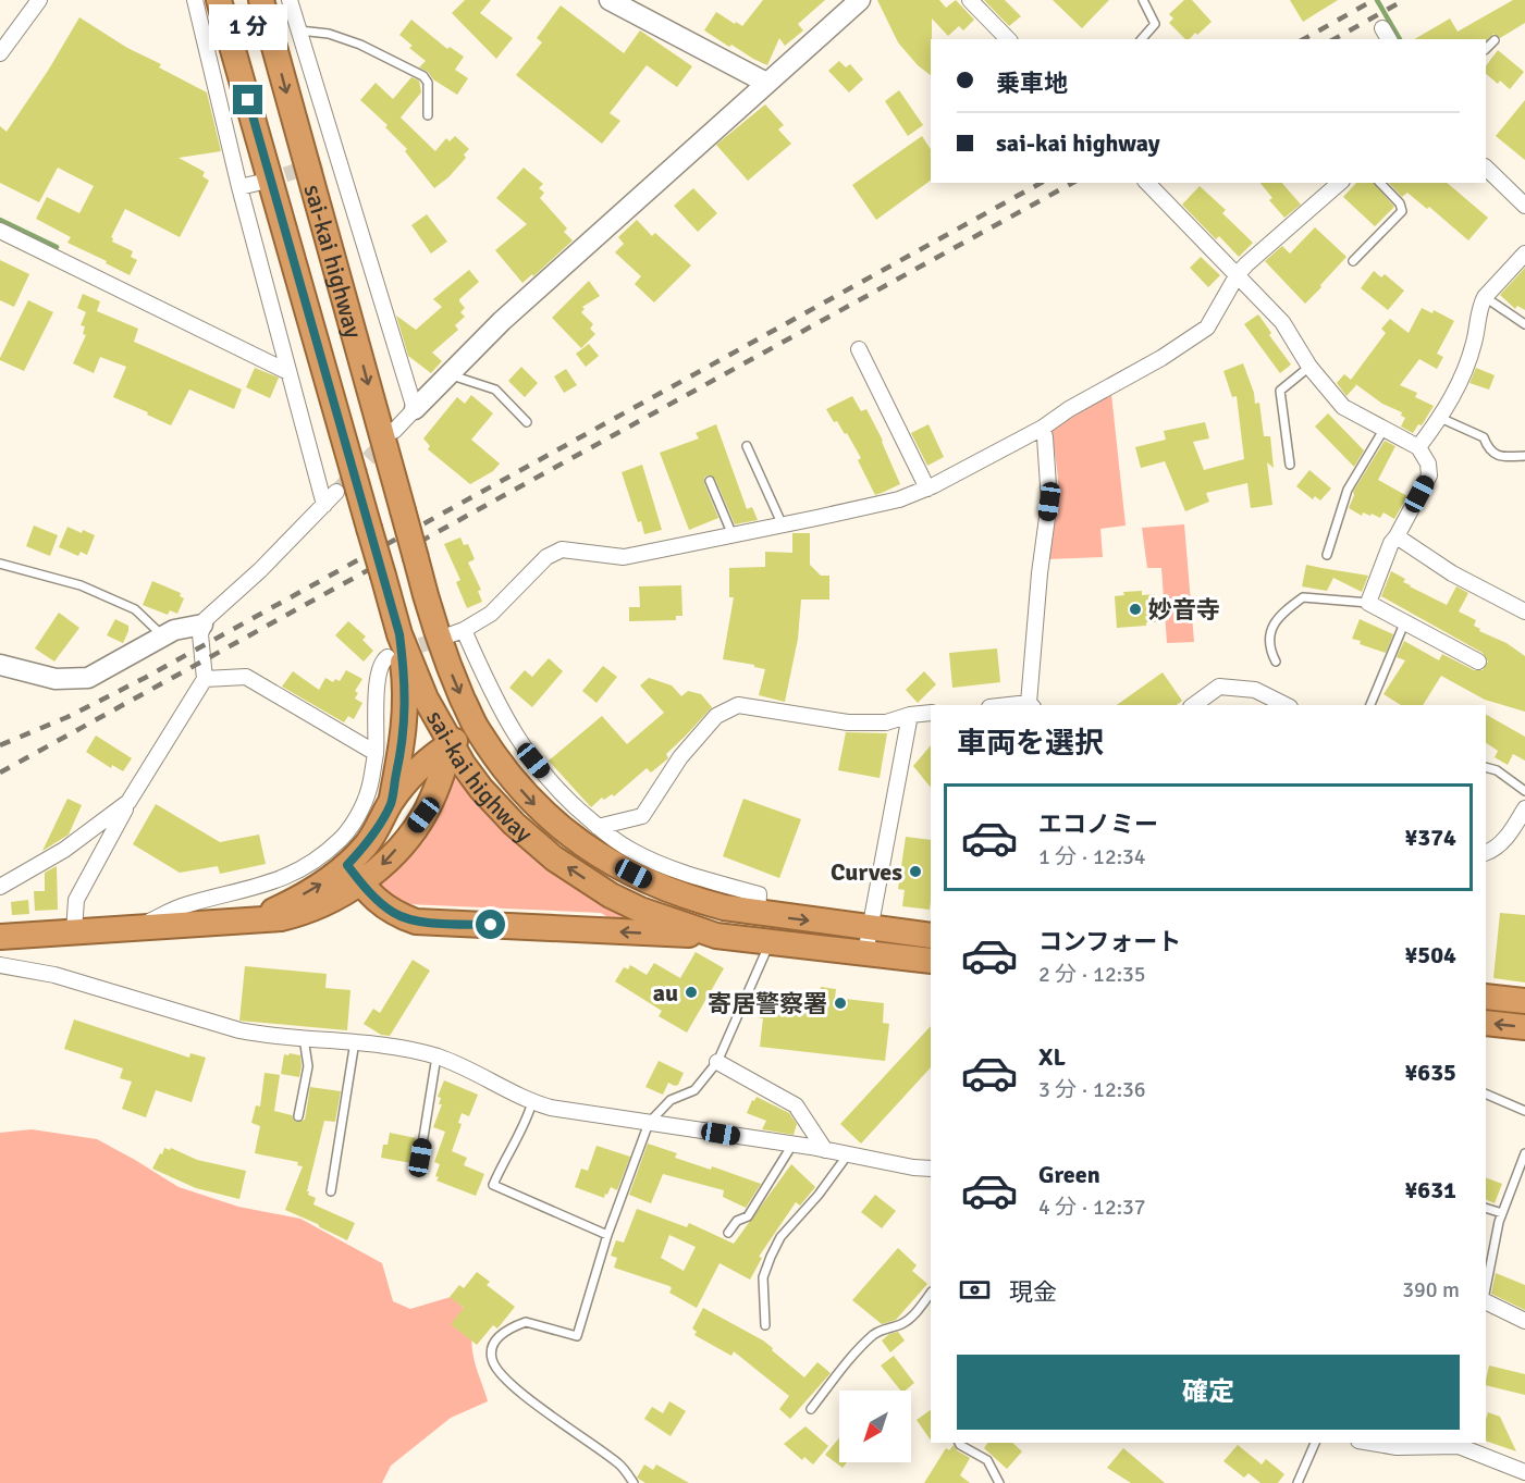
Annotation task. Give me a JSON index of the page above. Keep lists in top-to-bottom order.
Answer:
{
  "streets": {
    "highway": ["sai-kai highway"]
  },
  "places": [
    "妙音寺",
    "Curves",
    "au",
    "寄居警察署"
  ],
  "north": "bottom left",
  "page": {
    "bubble": "1 分",
    "banner": ["乗車地", "sai-kai highway"],
    "heading": "車両を選択",
    "list": [
      {
        "name": "エコノミー",
        "note": "1 分 · 12:34",
        "value": "¥374"
      },
      {
        "name": "コンフォート",
        "note": "2 分 · 12:35",
        "value": "¥504"
      },
      {
        "name": "XL",
        "note": "3 分 · 12:36",
        "value": "¥635"
      },
      {
        "name": "Green",
        "note": "4 分 · 12:37",
        "value": "¥631"
      }
    ],
    "pay": ["現金", "390 m"],
    "buttons": "確定"
  }
}
